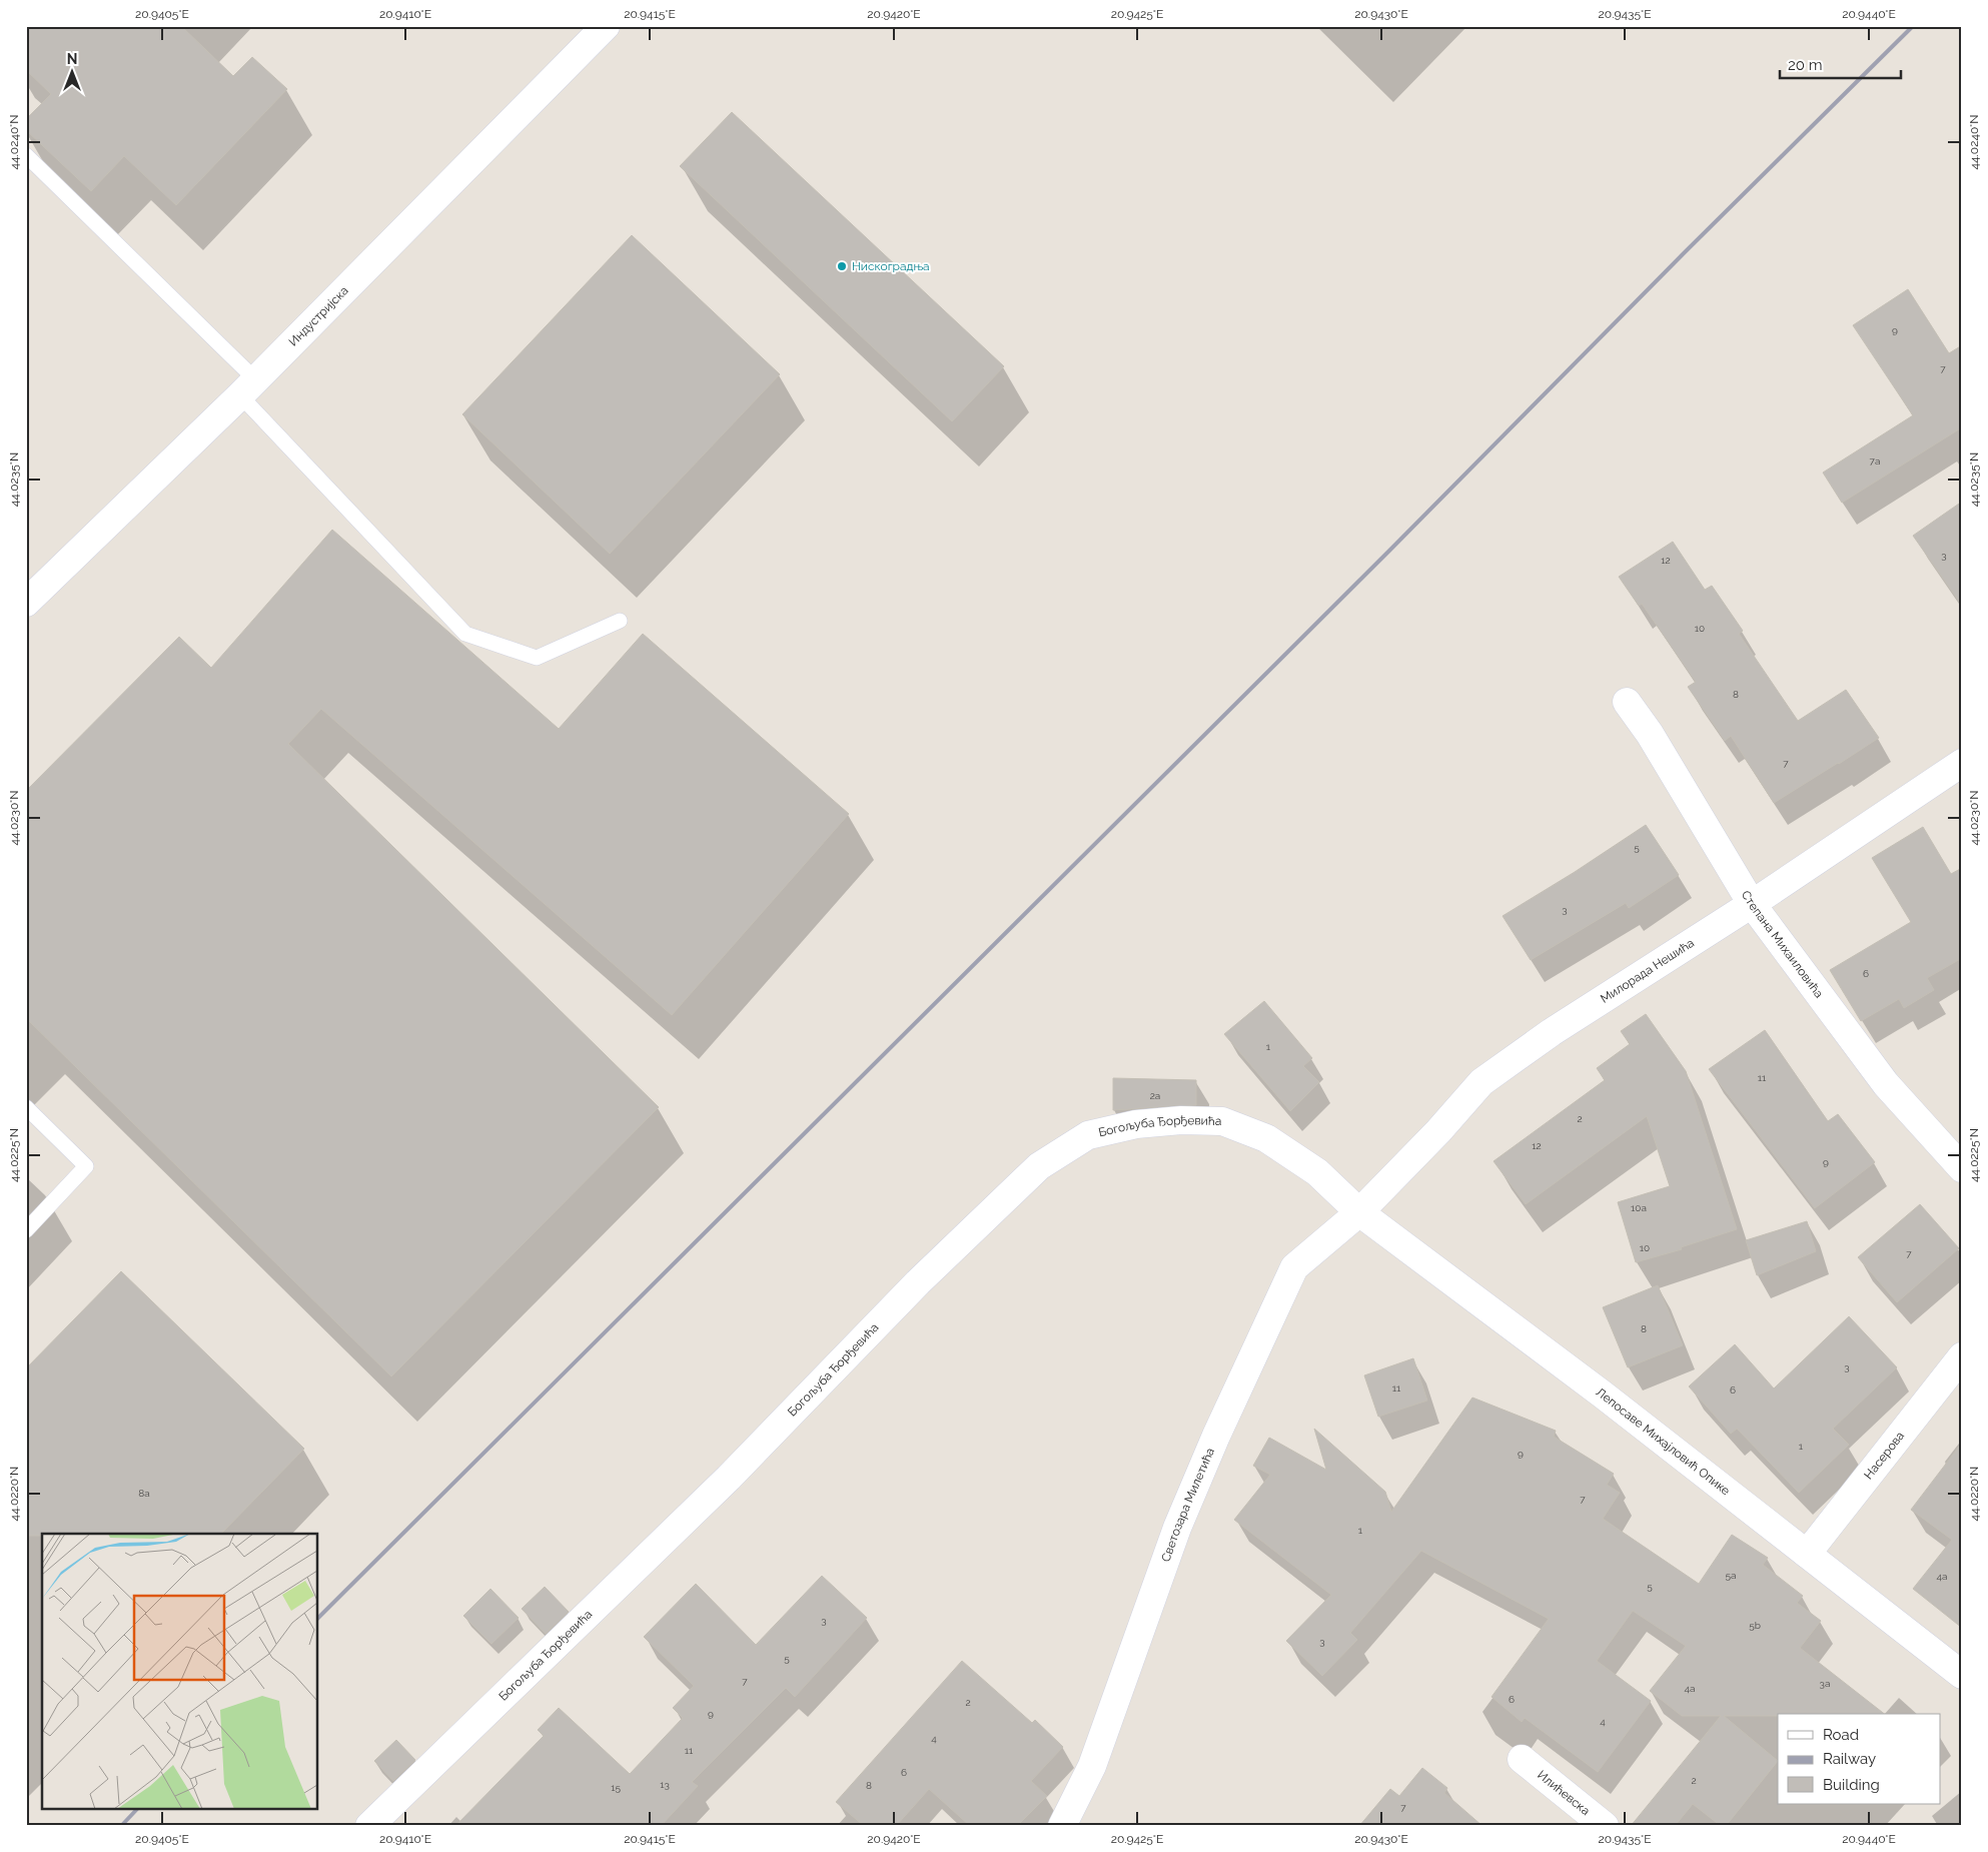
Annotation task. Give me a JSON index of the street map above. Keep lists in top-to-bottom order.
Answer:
{
  "streets": {
    "street": [
      "Индустријска",
      "Степана Михаиловића",
      "Милорада Нешића",
      "Богољуба Ђорђевића",
      "Лепосаве Михајловић Опике",
      "Насерова",
      "Светозара Милетића",
      "Илићевска"
    ]
  },
  "crossings": [
    ["Степана Михаиловића", "Милорада Нешића"],
    ["Милорада Нешића", "Богољуба Ђорђевића"],
    ["Милорада Нешића", "Лепосаве Михајловић Опике"],
    ["Милорада Нешића", "Светозара Милетића"],
    ["Богољуба Ђорђевића", "Лепосаве Михајловић Опике"],
    ["Богољуба Ђорђевића", "Светозара Милетића"],
    ["Лепосаве Михајловић Опике", "Насерова"],
    ["Лепосаве Михајловић Опике", "Светозара Милетића"]
  ],
  "places": ["Нискоградња"],
  "house_numbers": [
    "9",
    "7",
    "7a",
    "3",
    "12",
    "10",
    "8",
    "7",
    "5",
    "3",
    "6",
    "1",
    "11",
    "2a",
    "2",
    "12",
    "9",
    "10a",
    "10",
    "7",
    "8",
    "3",
    "11",
    "6",
    "1",
    "9",
    "8a",
    "7",
    "1",
    "5a",
    "4a",
    "5",
    "3",
    "5b",
    "3",
    "5",
    "7",
    "3a",
    "4a",
    "6",
    "2",
    "9",
    "4",
    "4",
    "11",
    "6",
    "2",
    "13",
    "8",
    "15",
    "7"
  ],
  "legend": ["Road", "Railway", "Building"],
  "scale_bar": "20 m",
  "north": "top",
  "coordinates": [
    "20.9405°E",
    "20.9410°E",
    "20.9415°E",
    "20.9420°E",
    "20.9425°E",
    "20.9430°E",
    "20.9435°E",
    "20.9440°E",
    "44.0240°N",
    "44.0235°N",
    "44.0230°N",
    "44.0225°N",
    "44.0220°N"
  ]
}
